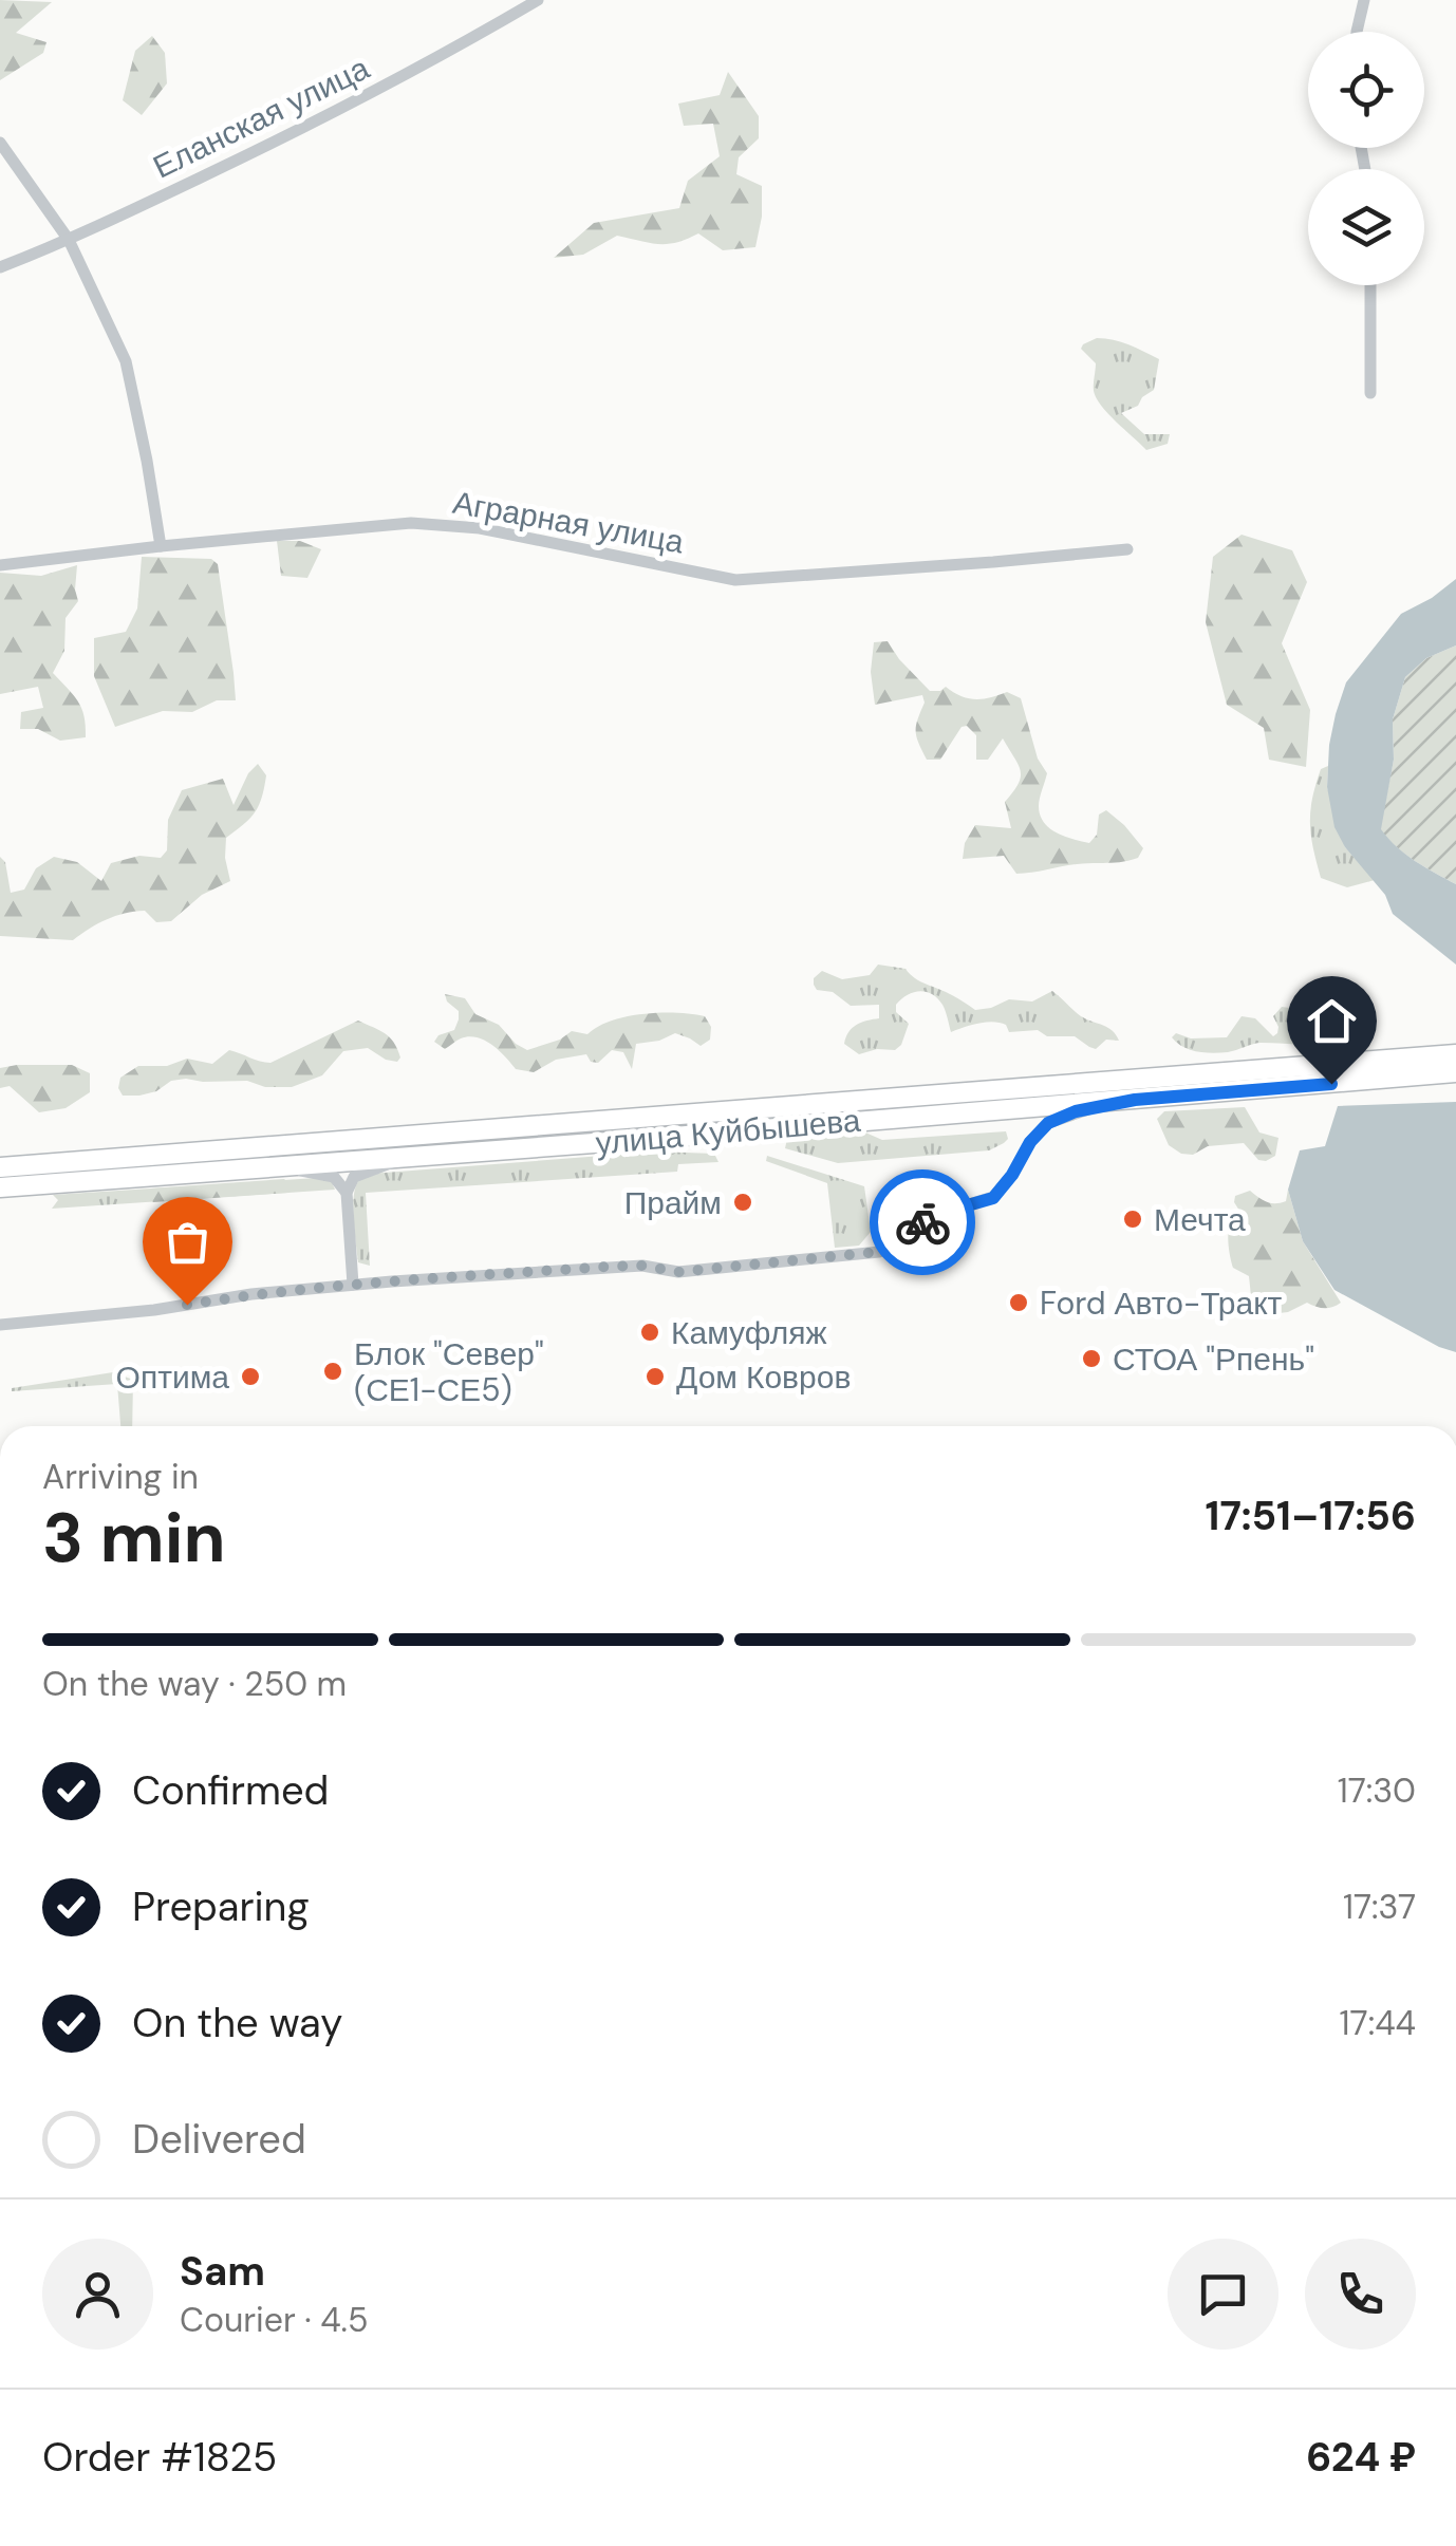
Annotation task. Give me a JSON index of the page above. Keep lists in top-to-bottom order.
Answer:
{
  "streets": {
    "highway": ["улица Куйбышева"],
    "street": ["Еланская улица", "Аграрная улица"]
  },
  "places": [
    "Прайм",
    "Мечта",
    "Ford Авто-Тракт",
    "Камуфляж",
    "СТОА \"Рпень\"",
    "Блок \"Север\" (СЕ1-СЕ5)",
    "Оптима",
    "Дом Ковров"
  ],
  "page": {
    "heading": ["3 min", "Arriving in", "17:51–17:56"],
    "panel": [
      "Sam",
      "Courier · 4.5",
      "Order #1825",
      "624 ₽"
    ],
    "bar": "On the way · 250 m",
    "list": [
      ["Confirmed", "17:30"],
      ["Preparing", "17:37"],
      ["On the way", "17:44"],
      "Delivered"
    ]
  }
}
